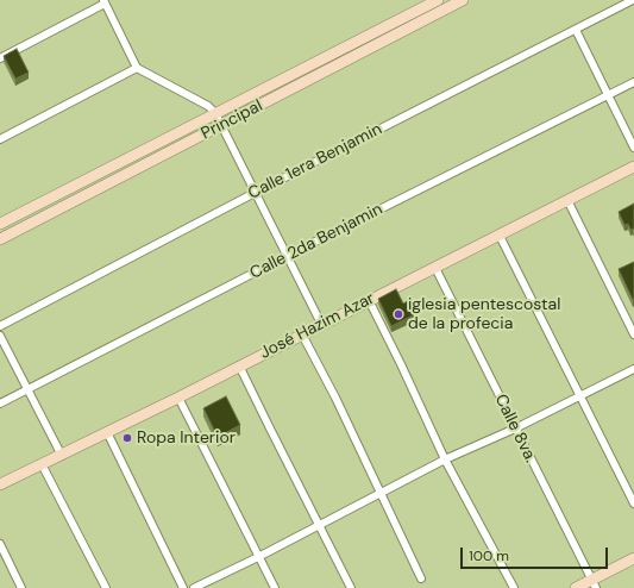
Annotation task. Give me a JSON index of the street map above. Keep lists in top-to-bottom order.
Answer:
{
  "streets": {
    "street": [
      "Principal",
      "Calle 1era Benjamin",
      "Calle 2da Benjamin",
      "José Hazim Azar",
      "Calle 8va."
    ]
  },
  "crossings": [
    ["José Hazim Azar", "Calle 8va."]
  ],
  "places": ["iglesia pentescostal de la profecia", "Ropa Interior"],
  "scale_bar": "100 m"
}
